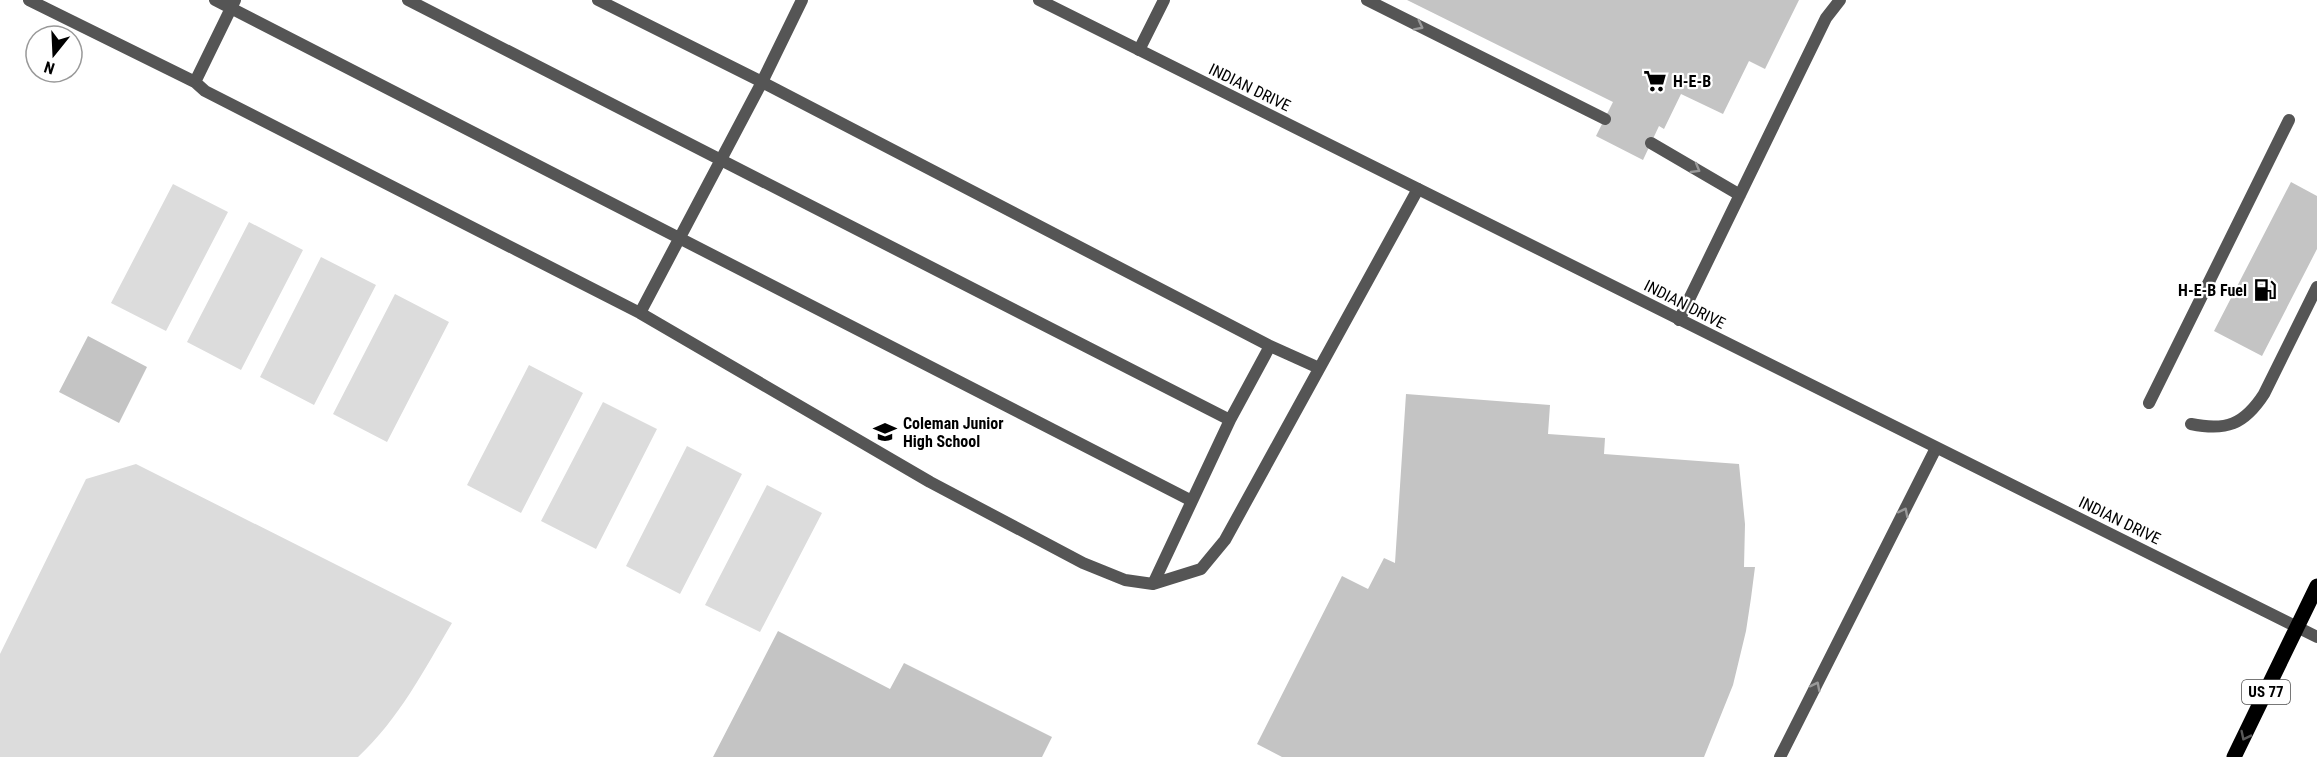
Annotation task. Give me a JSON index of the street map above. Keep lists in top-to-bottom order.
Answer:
{
  "streets": {
    "main road": ["US 77"],
    "street": ["INDIAN DRIVE"]
  },
  "crossings": [
    ["INDIAN DRIVE", "US 77"]
  ],
  "places": {
    "supermarket": ["H-E-B"],
    "fuel station": ["H-E-B Fuel"],
    "school or university": ["Coleman Junior High School"]
  },
  "north": "bottom"
}
